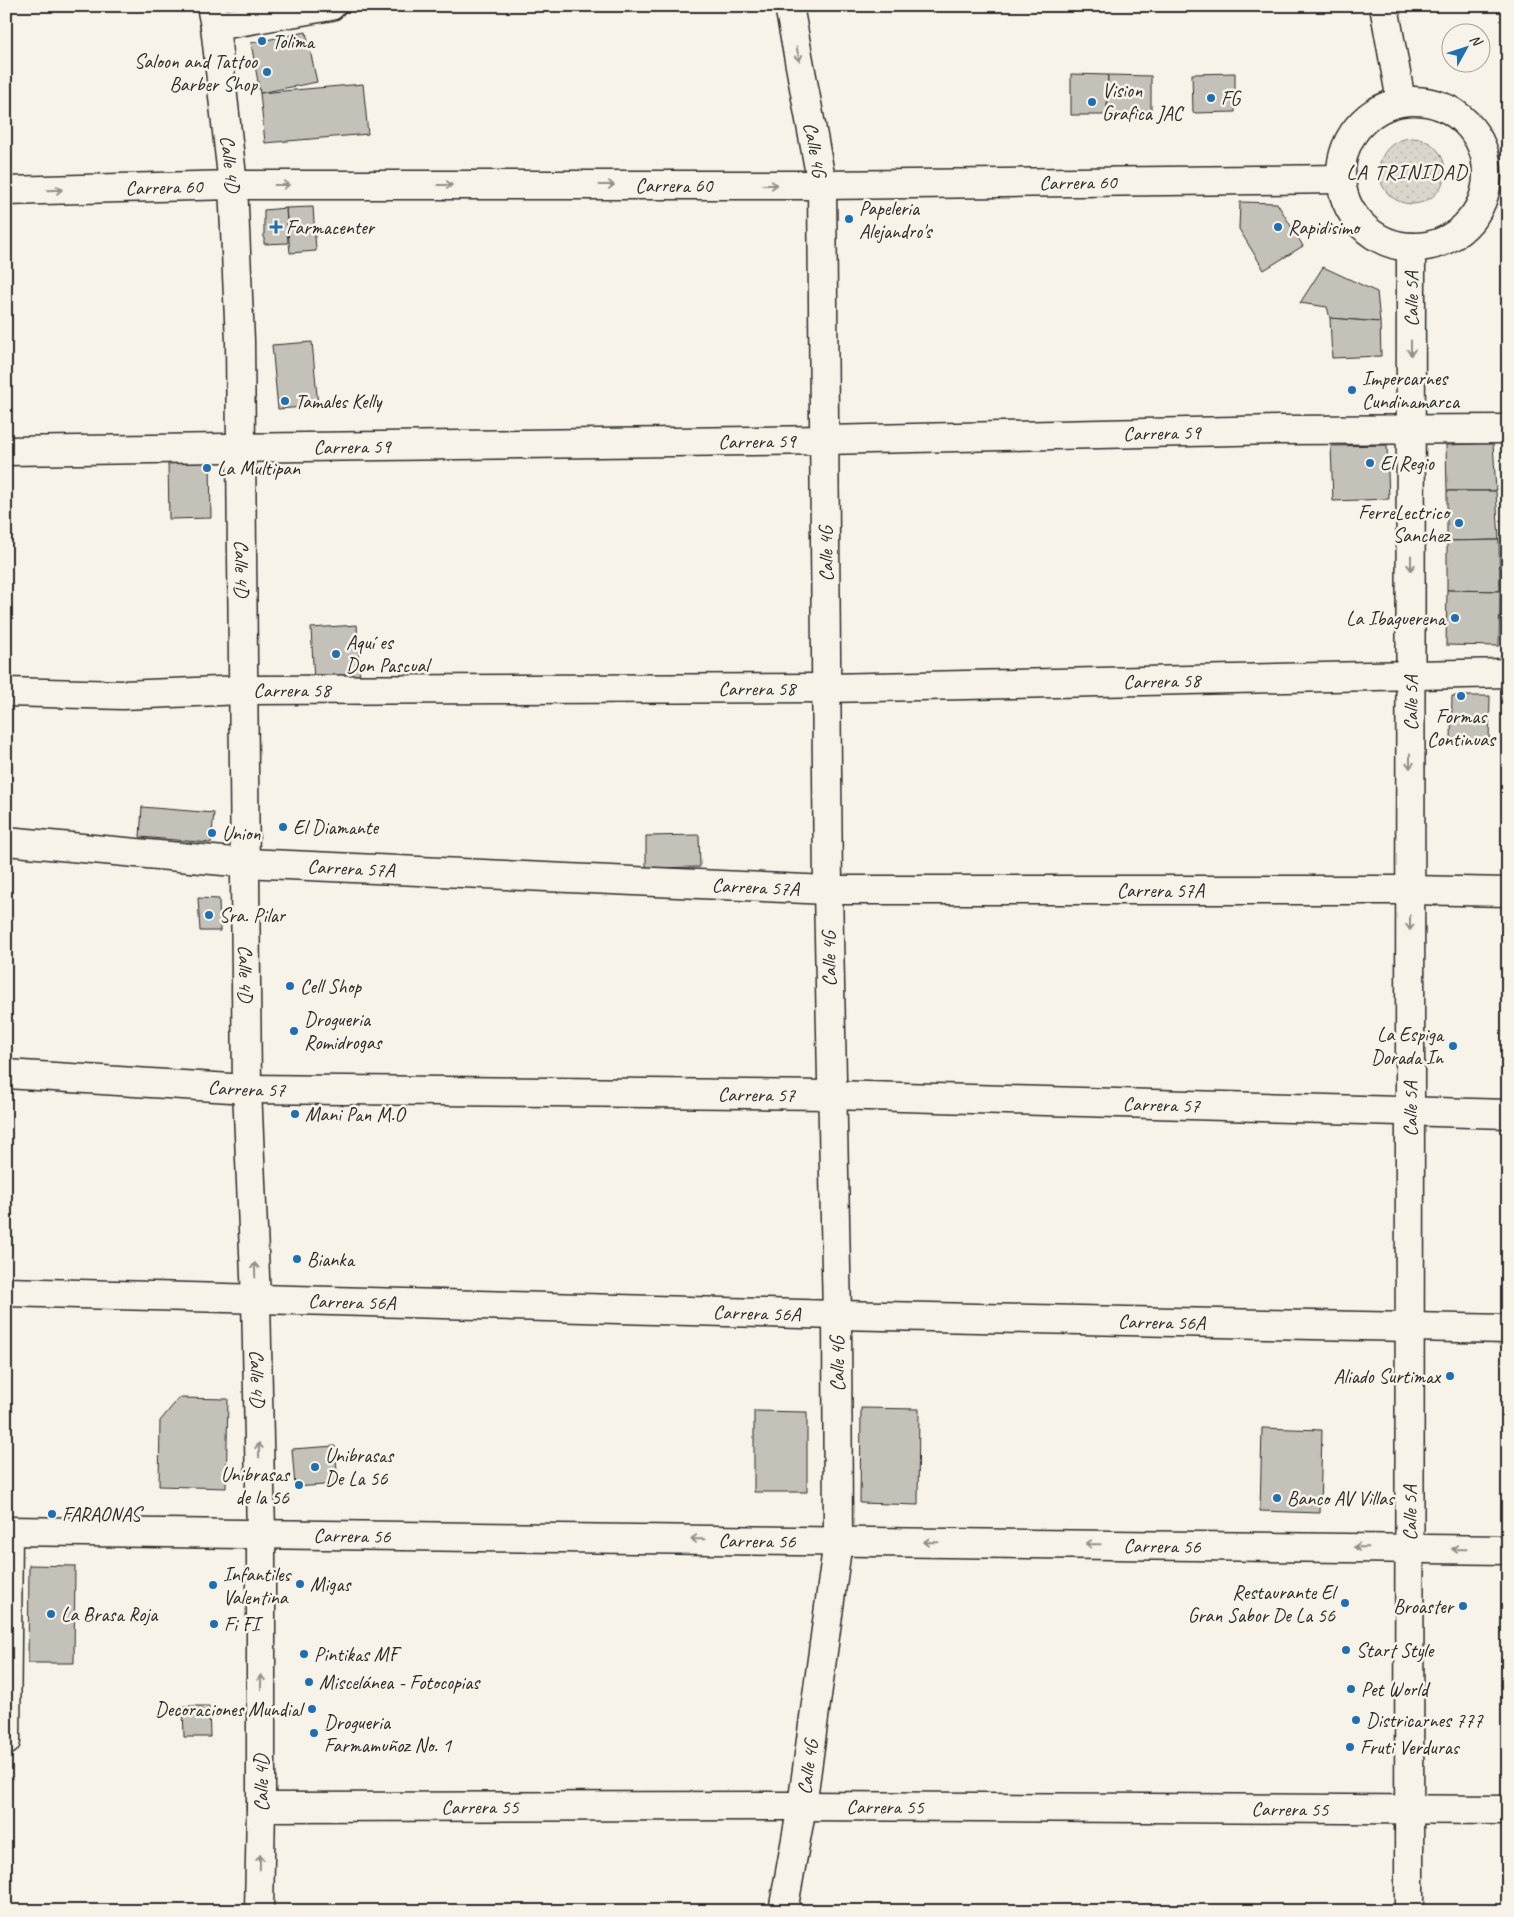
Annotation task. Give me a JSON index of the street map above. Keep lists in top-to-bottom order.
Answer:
{
  "streets": {
    "street": [
      "Calle 4G",
      "Calle 4D",
      "Carrera 60",
      "Calle 5A",
      "Carrera 59",
      "Carrera 58",
      "Carrera 57A",
      "Carrera 57",
      "Carrera 56A",
      "Carrera 56",
      "Carrera 55"
    ]
  },
  "crossings": [
    ["Calle 4G", "Carrera 60"],
    ["Calle 4G", "Carrera 59"],
    ["Calle 4G", "Carrera 58"],
    ["Calle 4G", "Carrera 57A"],
    ["Calle 4G", "Carrera 57"],
    ["Calle 4G", "Carrera 56A"],
    ["Calle 4G", "Carrera 56"],
    ["Calle 4G", "Carrera 55"],
    ["Calle 4D", "Carrera 60"],
    ["Calle 4D", "Carrera 59"],
    ["Calle 4D", "Carrera 58"],
    ["Calle 4D", "Carrera 57A"],
    ["Calle 4D", "Carrera 57"],
    ["Calle 4D", "Carrera 56A"],
    ["Calle 4D", "Carrera 56"],
    ["Calle 4D", "Carrera 55"],
    ["Carrera 60", "Calle 5A"],
    ["Calle 5A", "Carrera 59"],
    ["Calle 5A", "Carrera 58"],
    ["Calle 5A", "Carrera 57A"],
    ["Calle 5A", "Carrera 57"],
    ["Calle 5A", "Carrera 56A"],
    ["Calle 5A", "Carrera 56"],
    ["Calle 5A", "Carrera 55"]
  ],
  "one_way": [
    "Calle 4D",
    "Carrera 60",
    "Calle 5A",
    "Carrera 56"
  ],
  "districts": ["LA TRINIDAD"],
  "places": {
    "other": [
      "Tolima",
      "Saloon and Tattoo Barber Shop",
      "FG",
      "Vision Grafica JAC",
      "Papeleria Alejandro's",
      "Rapidisimo",
      "Impercarnes Cundinamarca",
      "Tamales Kelly",
      "El Regio",
      "La Multipan",
      "FerreLectrico Sanchez",
      "La Ibaguerena",
      "Aquí es Don Pascual",
      "Formas Continuas",
      "El Diamante",
      "Union",
      "Sra. Pilar",
      "Cell Shop",
      "Drogueria Romidrogas",
      "La Espiga Dorada In",
      "Mani Pan M.O",
      "Bianka",
      "Aliado Surtimax",
      "Unibrasas De La 56",
      "Unibrasas de la 56",
      "Banco AV Villas",
      "FARAONAS",
      "Migas",
      "Infantiles Valentina",
      "Restaurante El Gran Sabor De La 56",
      "Broaster",
      "La Brasa Roja",
      "Fi FI",
      "Start Style",
      "Pintikas MF",
      "Miscelánea - Fotocopias",
      "Pet World",
      "Decoraciones Mundial",
      "Districarnes 777",
      "Drogueria Farmamuñoz No. 1",
      "Fruti Verduras"
    ],
    "health": ["Farmacenter"]
  },
  "north": "top right"
}
